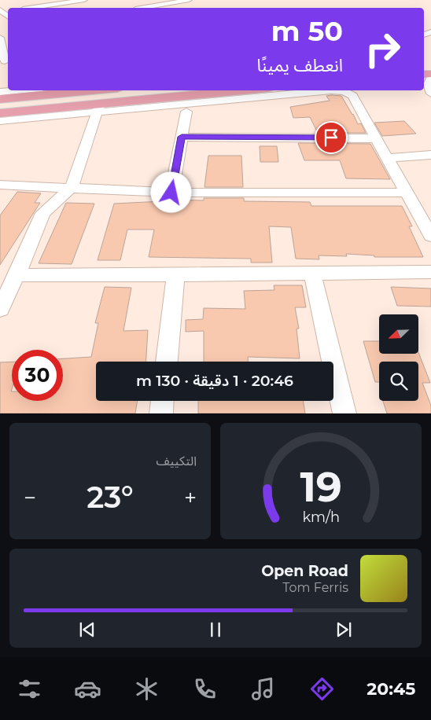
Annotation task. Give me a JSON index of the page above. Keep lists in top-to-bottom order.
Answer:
{
  "north": "bottom left",
  "page": {
    "turn": ["50 m", "انعطف يمينًا"],
    "limit": "30",
    "trip": "20:46 · 1 دقيقة · 130 m",
    "tile": "التكييف",
    "heat": ["−", "23°", "+"],
    "song": ["Open Road", "Tom Ferris"],
    "tabs": "20:45",
    "gauge": ["19", "km/h"]
  }
}
